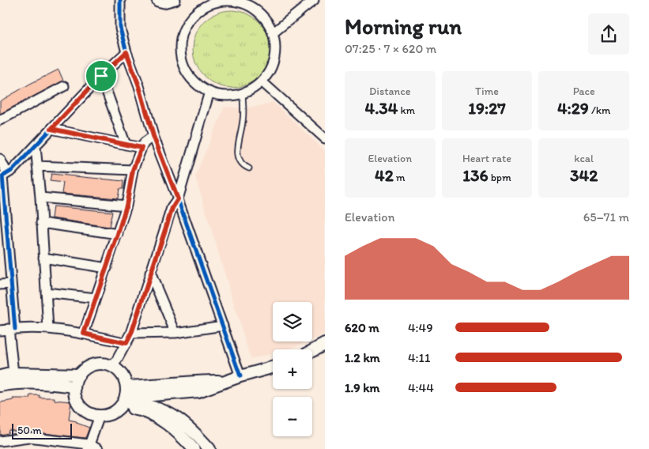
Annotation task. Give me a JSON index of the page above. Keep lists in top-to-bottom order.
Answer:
{
  "scale_bar": "50 m",
  "page": {
    "heading": ["Morning run", "07:25 · 7 × 620 m"],
    "stats": [
      ["Distance", "4.34 km"],
      ["Time", "19:27"],
      ["Pace", "4:29 /km"],
      ["Elevation", "42 m"],
      ["Heart rate", "136 bpm"],
      ["kcal", "342"]
    ],
    "chart": ["Elevation", "65–71 m"],
    "map_buttons": ["+", "−"],
    "list": [
      {
        "name": "620 m",
        "note": "4:49"
      },
      {
        "name": "1.2 km",
        "note": "4:11"
      },
      {
        "name": "1.9 km",
        "note": "4:44"
      }
    ],
    "scale": "50 m"
  }
}
